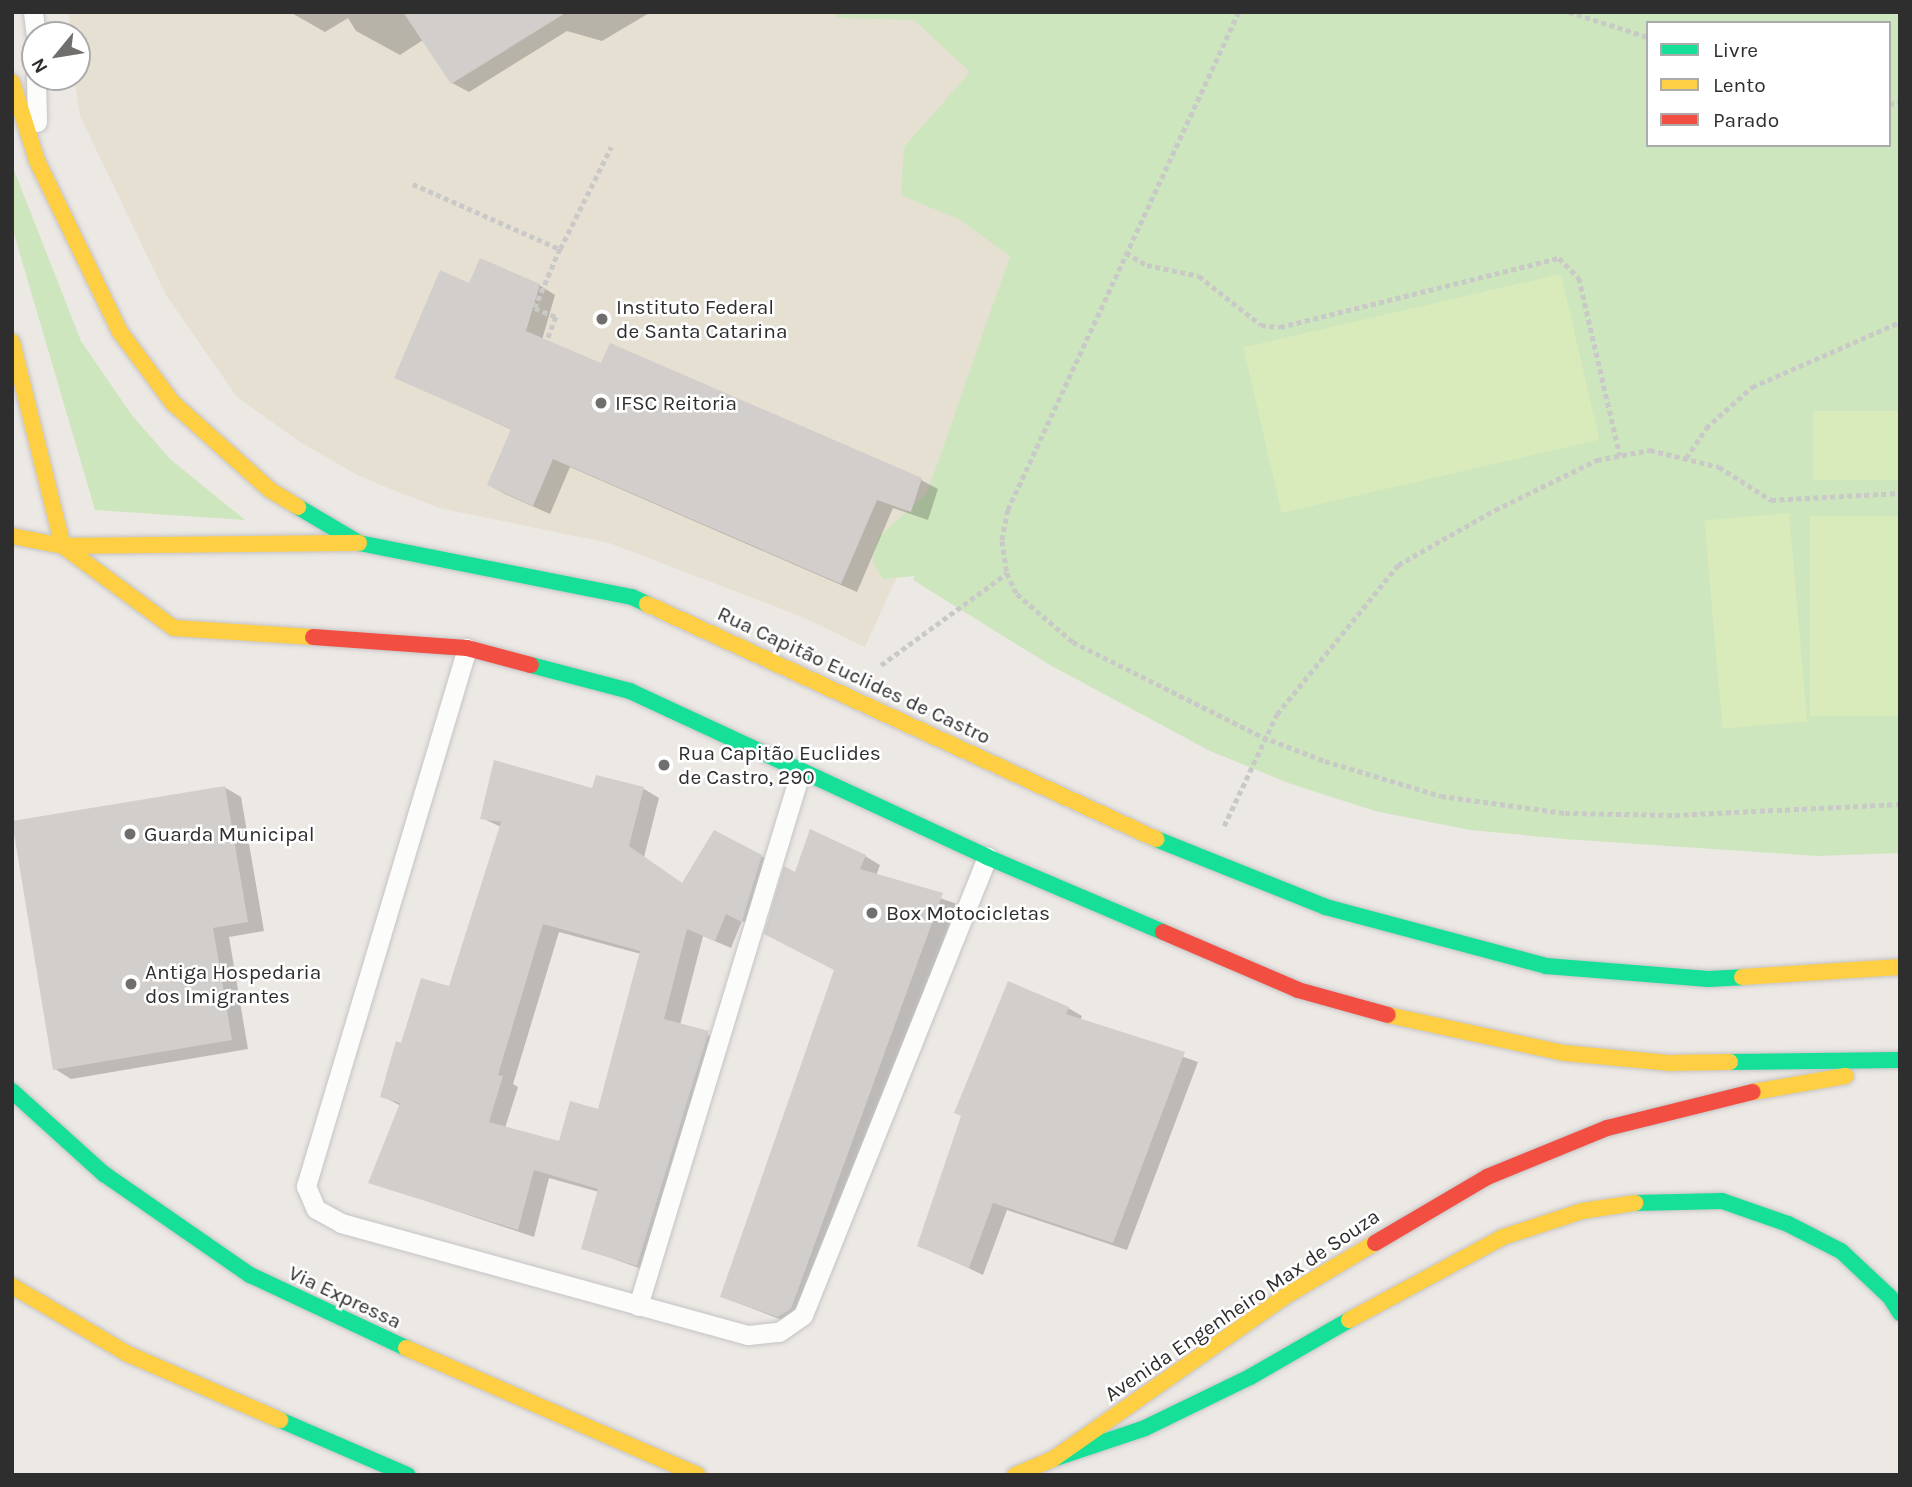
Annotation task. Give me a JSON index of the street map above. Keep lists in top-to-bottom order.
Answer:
{
  "streets": {
    "main road": ["Rua Capitão Euclides de Castro", "Via Expressa", "Avenida Engenheiro Max de Souza"]
  },
  "places": [
    "Instituto Federal de Santa Catarina",
    "IFSC Reitoria",
    "Rua Capitão Euclides de Castro, 290",
    "Guarda Municipal",
    "Box Motocicletas",
    "Antiga Hospedaria dos Imigrantes"
  ],
  "legend": ["Livre", "Lento", "Parado"],
  "north": "bottom left"
}
